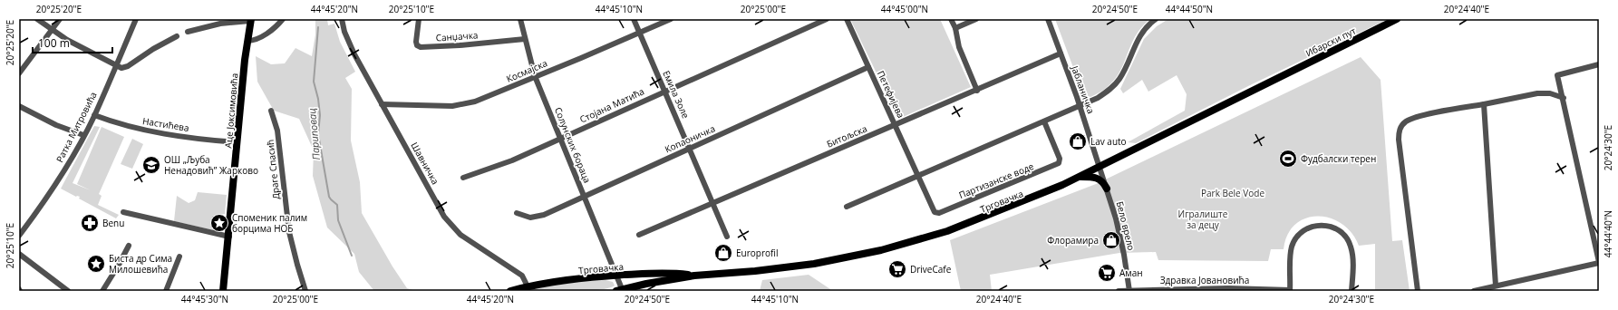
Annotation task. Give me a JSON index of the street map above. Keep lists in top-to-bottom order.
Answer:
{
  "streets": {
    "main road": ["Ибарски пут", "Аце Јоксимовића", "Трговачка"],
    "street": [
      "Санџачка",
      "Космајска",
      "Јабланичка",
      "Емила Золе",
      "Петефијева",
      "Стојана Матића",
      "Настићева",
      "Ратка Митровића",
      "Битољска",
      "Копаоничка",
      "Солунских бораца",
      "Шавничка",
      "Драге Спасић",
      "Партизанске воде",
      "Бело врело",
      "Здравка Јовановића"
    ]
  },
  "crossings": [
    ["Санџачка", "Солунских бораца"],
    ["Ибарски пут", "Трговачка"],
    ["Космајска", "Емила Золе"],
    ["Космајска", "Солунских бораца"],
    ["Космајска", "Шавничка"],
    ["Јабланичка", "Битољска"],
    ["Јабланичка", "Трговачка"],
    ["Јабланичка", "Бело врело"],
    ["Емила Золе", "Стојана Матића"],
    ["Емила Золе", "Битољска"],
    ["Емила Золе", "Копаоничка"],
    ["Петефијева", "Битољска"],
    ["Петефијева", "Копаоничка"],
    ["Петефијева", "Партизанске воде"],
    ["Стојана Матића", "Солунских бораца"],
    ["Аце Јоксимовића", "Настићева"],
    ["Настићева", "Ратка Митровића"],
    ["Копаоничка", "Солунских бораца"],
    ["Солунских бораца", "Трговачка"],
    ["Шавничка", "Трговачка"],
    ["Трговачка", "Бело врело"],
    ["Бело врело", "Здравка Јовановића"]
  ],
  "water": ["Париповац"],
  "parks": ["Park Bele Vode", "Игралиште за децу"],
  "places": {
    "shop": ["Lav auto", "Флорамира", "Europrofil"],
    "sports": ["Фудбалски терен"],
    "school or university": ["ОШ „Љуба Ненадовић” Жарково"],
    "pharmacy": ["Benu"],
    "place": ["Споменик палим борцима НОБ", "Биста др Сима Милошевића"],
    "supermarket": ["DriveCafe", "Аман"]
  },
  "scale_bar": "100 m",
  "coordinates": [
    "20°25'20\"E",
    "44°45'20\"N",
    "20°25'10\"E",
    "44°45'10\"N",
    "20°25'00\"E",
    "44°45'00\"N",
    "20°24'50\"E",
    "44°44'50\"N",
    "20°24'40\"E",
    "20°24'30\"E",
    "44°44'40\"N",
    "44°45'30\"N"
  ]
}
